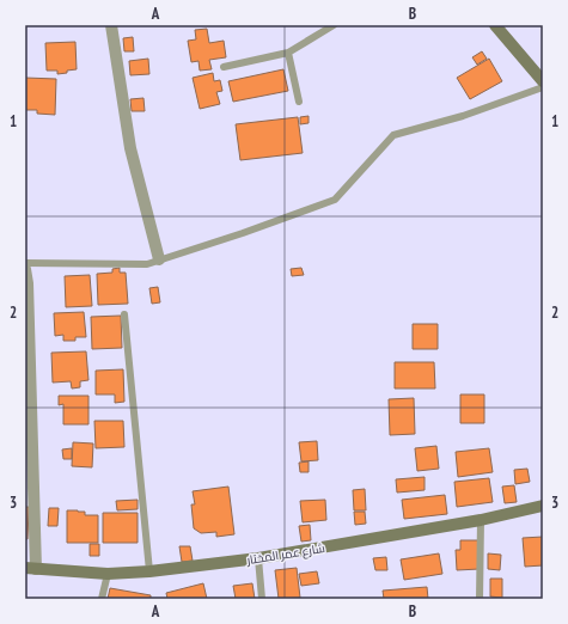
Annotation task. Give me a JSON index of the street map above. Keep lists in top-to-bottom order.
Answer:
{
  "streets": {
    "street": ["شارع عمر المختار"]
  },
  "grid": {
    "columns": ["A", "B"],
    "rows": ["1", "2", "3"]
  }
}
